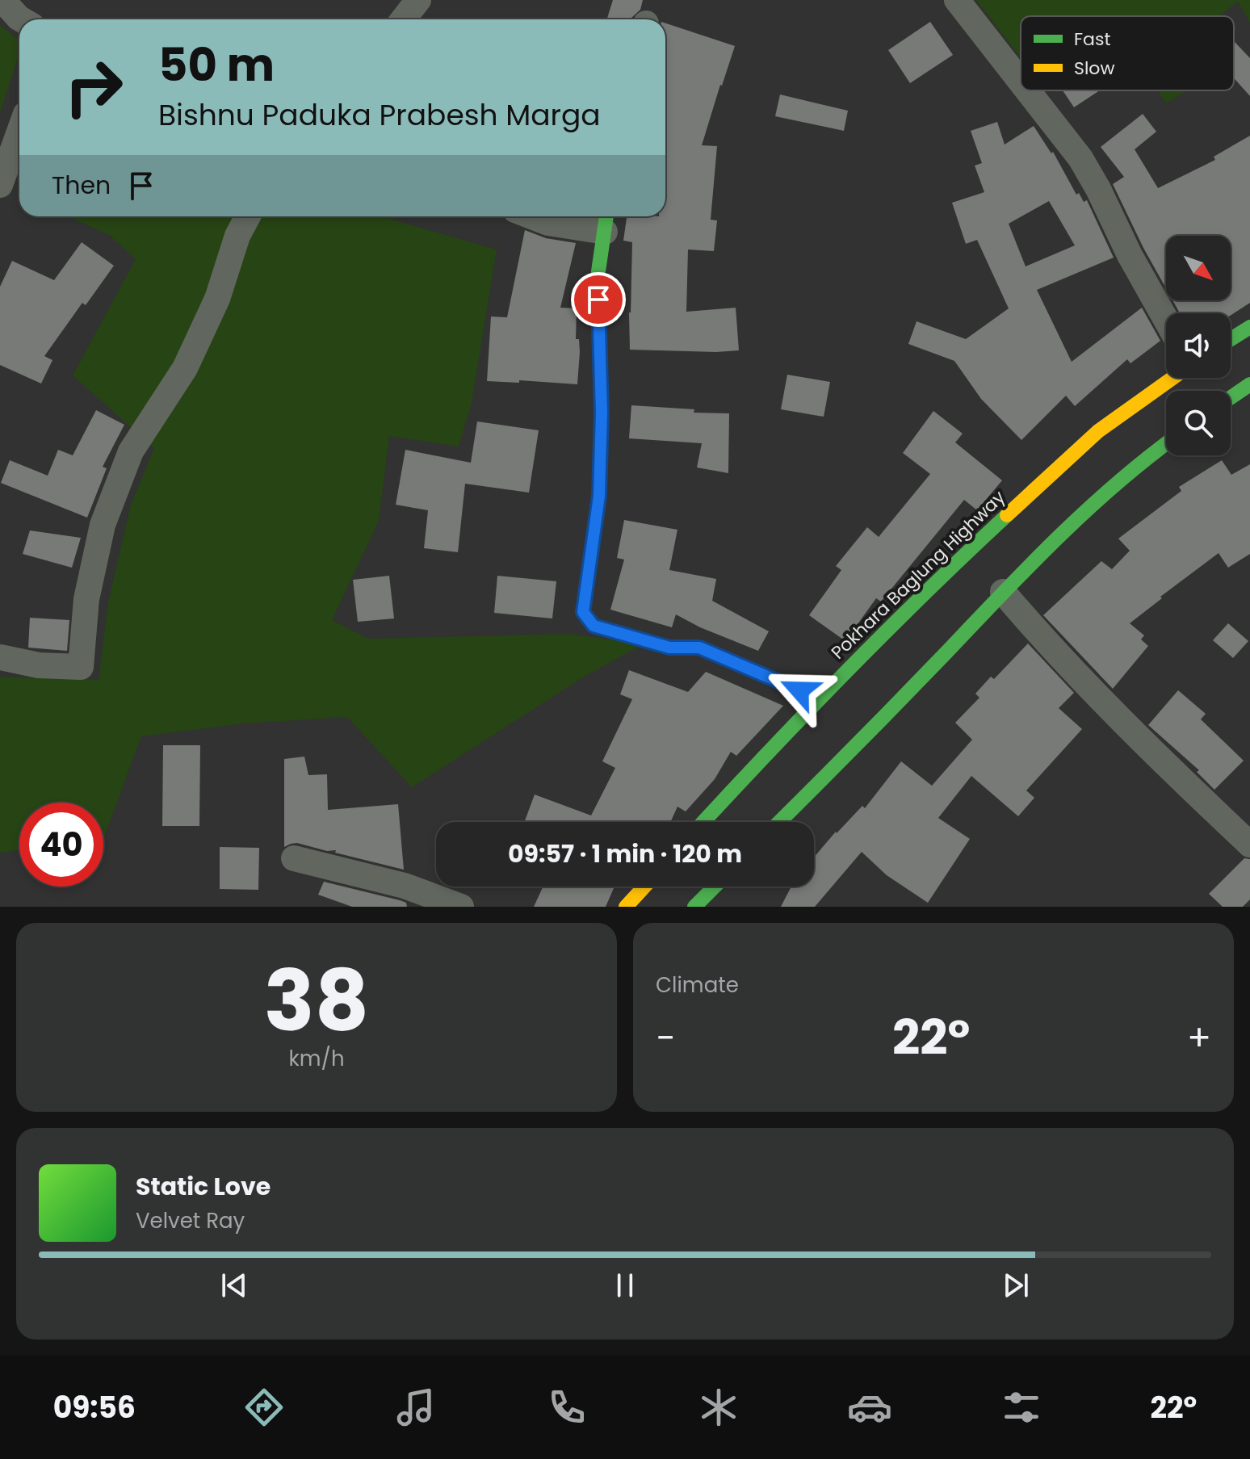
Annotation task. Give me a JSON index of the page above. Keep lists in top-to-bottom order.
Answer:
{
  "streets": {
    "main road": ["Pokhara Baglung Highway"]
  },
  "legend": ["Fast", "Slow"],
  "north": "bottom right",
  "page": {
    "turn": ["50 m", "Bishnu Paduka Prabesh Marga"],
    "then": "Then",
    "limit": "40",
    "trip": "09:57 · 1 min · 120 m",
    "tile": [
      ["38", "km/h"],
      "Climate"
    ],
    "heat": ["−", "22°", "+"],
    "song": ["Static Love", "Velvet Ray"],
    "tabs": ["09:56", "22°"]
  }
}
